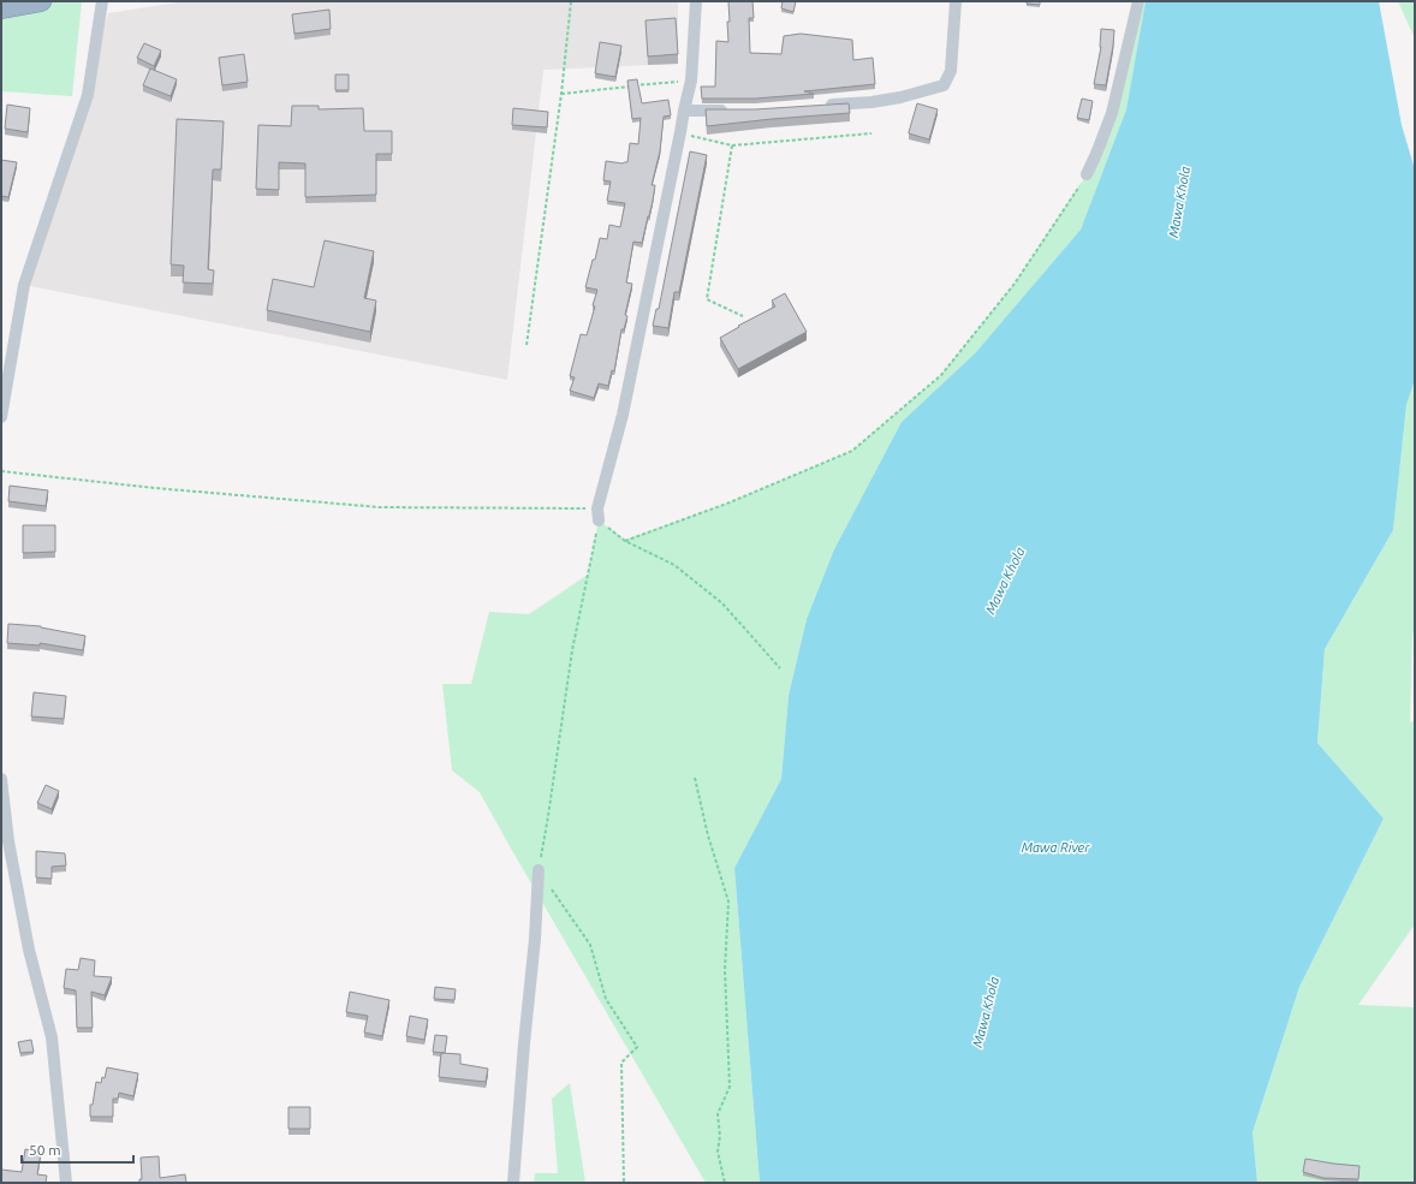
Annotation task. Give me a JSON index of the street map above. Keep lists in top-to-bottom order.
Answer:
{
  "water": ["Mawa Khola", "Mawa River"],
  "scale_bar": "50 m"
}
